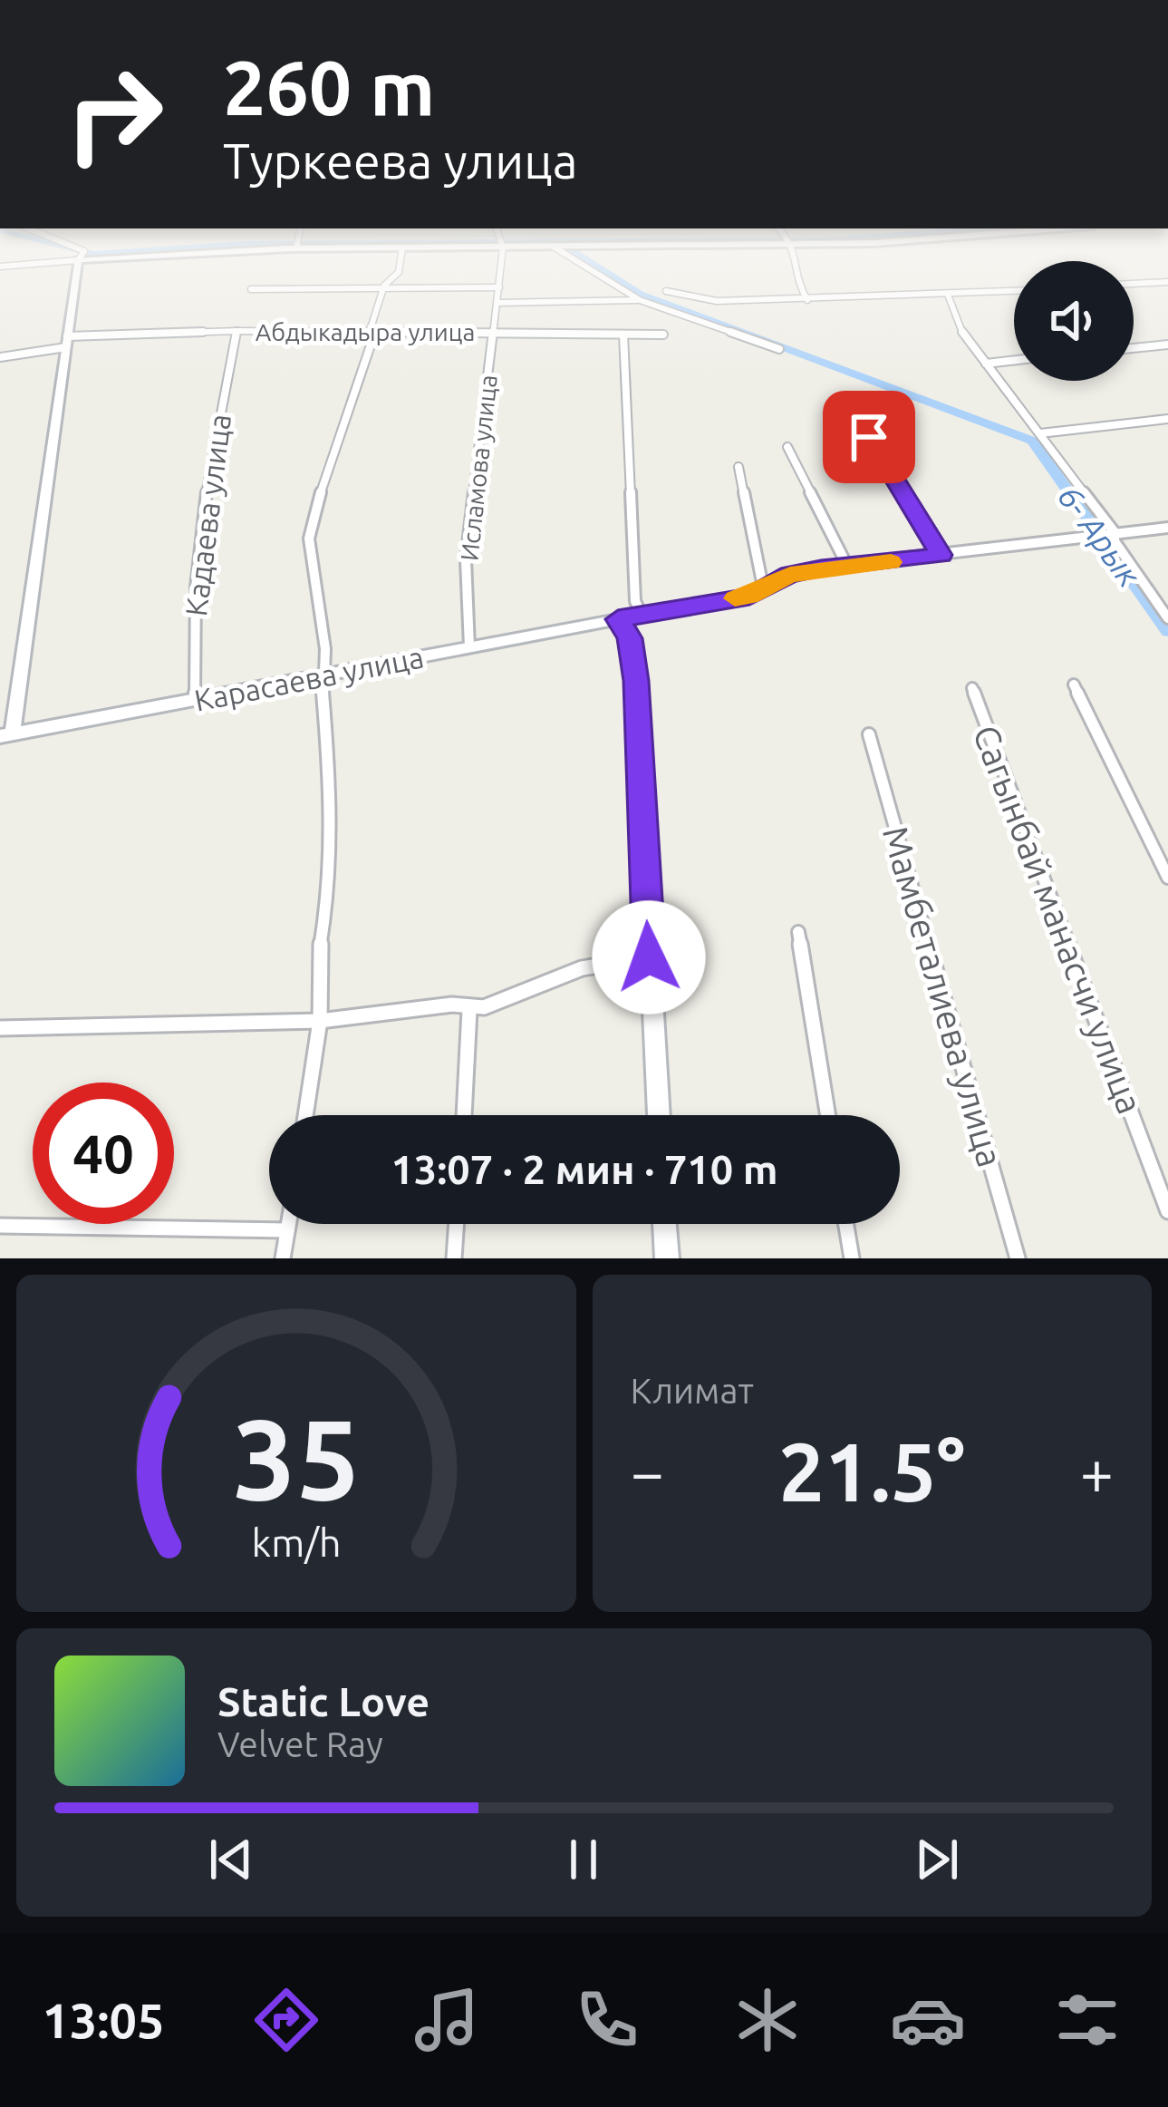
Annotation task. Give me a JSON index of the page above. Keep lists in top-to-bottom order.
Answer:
{
  "streets": {
    "street": [
      "Абдыкадыра улица",
      "Исламова улица",
      "Кадаева улица",
      "Карасаева улица",
      "Сагынбай манасчи улица",
      "Мамбеталиева улица"
    ]
  },
  "crossings": [
    ["Абдыкадыра улица", "Исламова улица"],
    ["Абдыкадыра улица", "Кадаева улица"],
    ["Исламова улица", "Карасаева улица"],
    ["Кадаева улица", "Карасаева улица"]
  ],
  "water": ["6- Арык"],
  "page": {
    "turn": ["260 m", "Туркеева улица"],
    "limit": "40",
    "trip": "13:07 · 2 мин · 710 m",
    "tile": "Климат",
    "heat": ["−", "21.5°", "+"],
    "song": ["Static Love", "Velvet Ray"],
    "tabs": "13:05",
    "gauge": ["35", "km/h"]
  }
}
